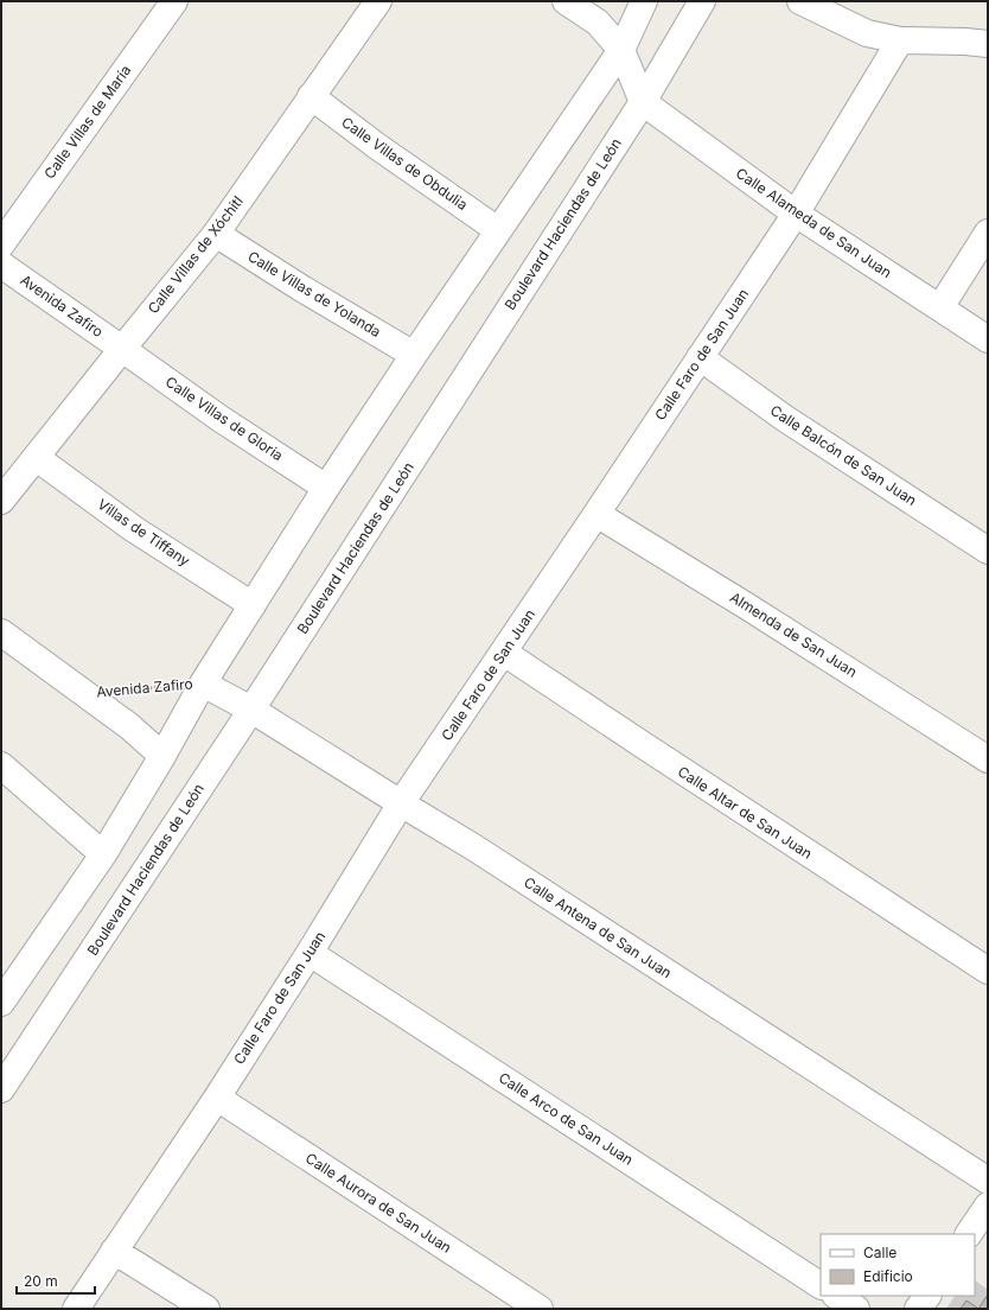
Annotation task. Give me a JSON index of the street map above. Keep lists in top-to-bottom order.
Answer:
{
  "streets": {
    "street": [
      "Calle Villas de María",
      "Calle Villas de Obdulia",
      "Calle Alameda de San Juan",
      "Boulevard Haciendas de León",
      "Calle Villas de Xóchitl",
      "Calle Villas de Yolanda",
      "Avenida Zafiro",
      "Calle Faro de San Juan",
      "Calle Villas de Gloria",
      "Calle Balcón de San Juan",
      "Villas de Tiffany",
      "Almenda de San Juan",
      "Calle Altar de San Juan",
      "Calle Antena de San Juan",
      "Calle Arco de San Juan",
      "Calle Aurora de San Juan"
    ]
  },
  "crossings": [
    ["Calle Villas de Obdulia", "Calle Villas de Xóchitl"],
    ["Calle Alameda de San Juan", "Boulevard Haciendas de León"],
    ["Calle Alameda de San Juan", "Calle Faro de San Juan"],
    ["Boulevard Haciendas de León", "Calle Antena de San Juan"],
    ["Calle Villas de Xóchitl", "Calle Villas de Yolanda"],
    ["Calle Villas de Xóchitl", "Avenida Zafiro"],
    ["Calle Villas de Xóchitl", "Calle Villas de Gloria"],
    ["Calle Villas de Xóchitl", "Villas de Tiffany"],
    ["Avenida Zafiro", "Calle Villas de Gloria"],
    ["Avenida Zafiro", "Calle Antena de San Juan"],
    ["Calle Faro de San Juan", "Calle Balcón de San Juan"],
    ["Calle Faro de San Juan", "Almenda de San Juan"],
    ["Calle Faro de San Juan", "Calle Altar de San Juan"],
    ["Calle Faro de San Juan", "Calle Antena de San Juan"],
    ["Calle Faro de San Juan", "Calle Arco de San Juan"],
    ["Calle Faro de San Juan", "Calle Aurora de San Juan"]
  ],
  "legend": ["Calle", "Edificio"],
  "scale_bar": "20 m"
}
